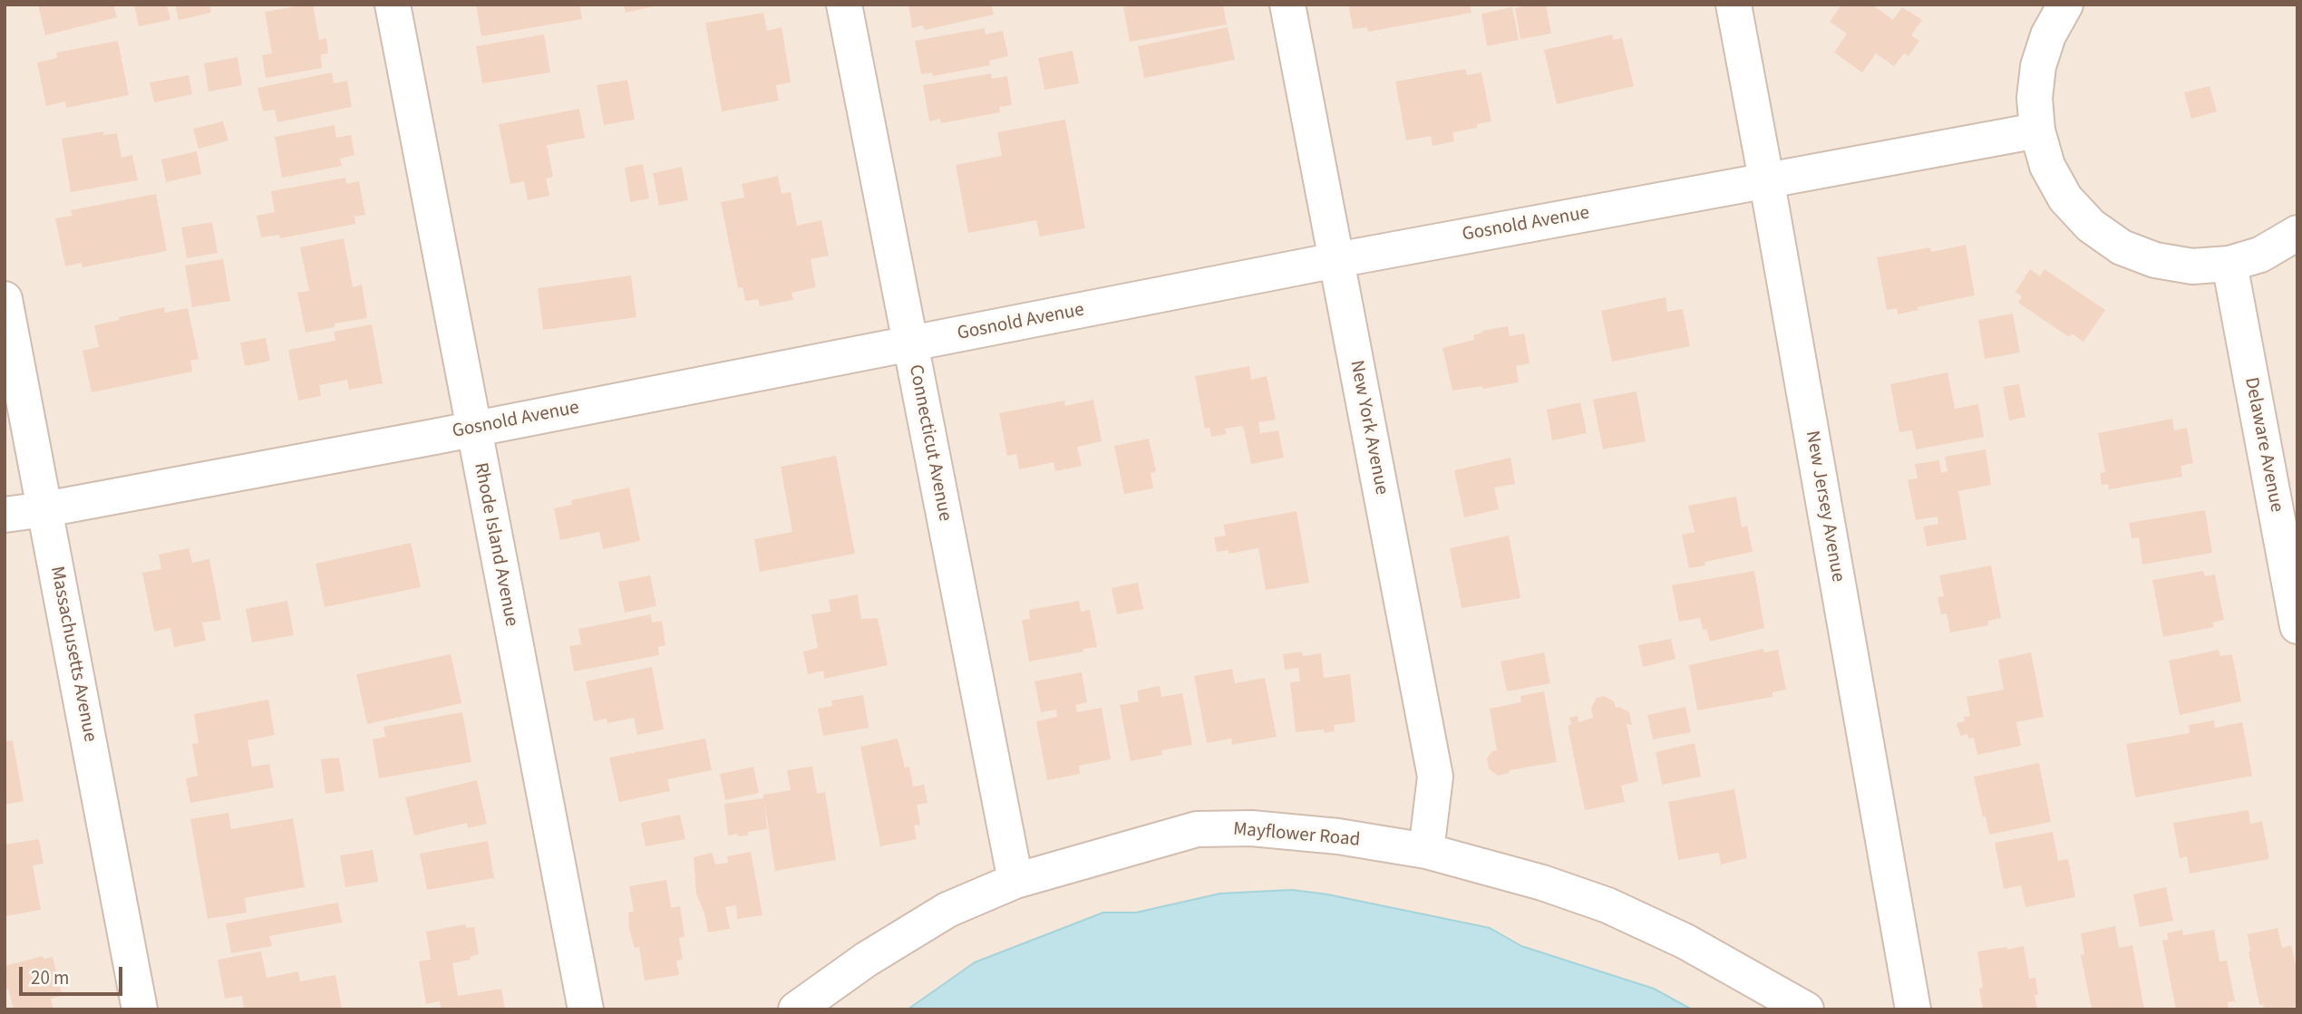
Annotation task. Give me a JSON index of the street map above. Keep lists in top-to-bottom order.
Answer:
{
  "streets": {
    "street": [
      "Gosnold Avenue",
      "New York Avenue",
      "Connecticut Avenue",
      "Delaware Avenue",
      "New Jersey Avenue",
      "Rhode Island Avenue",
      "Massachusetts Avenue",
      "Mayflower Road"
    ]
  },
  "crossings": [
    ["Gosnold Avenue", "New York Avenue"],
    ["Gosnold Avenue", "Connecticut Avenue"],
    ["Gosnold Avenue", "New Jersey Avenue"],
    ["Gosnold Avenue", "Rhode Island Avenue"],
    ["Gosnold Avenue", "Massachusetts Avenue"],
    ["New York Avenue", "Mayflower Road"],
    ["Connecticut Avenue", "Mayflower Road"]
  ],
  "scale_bar": "20 m"
}
